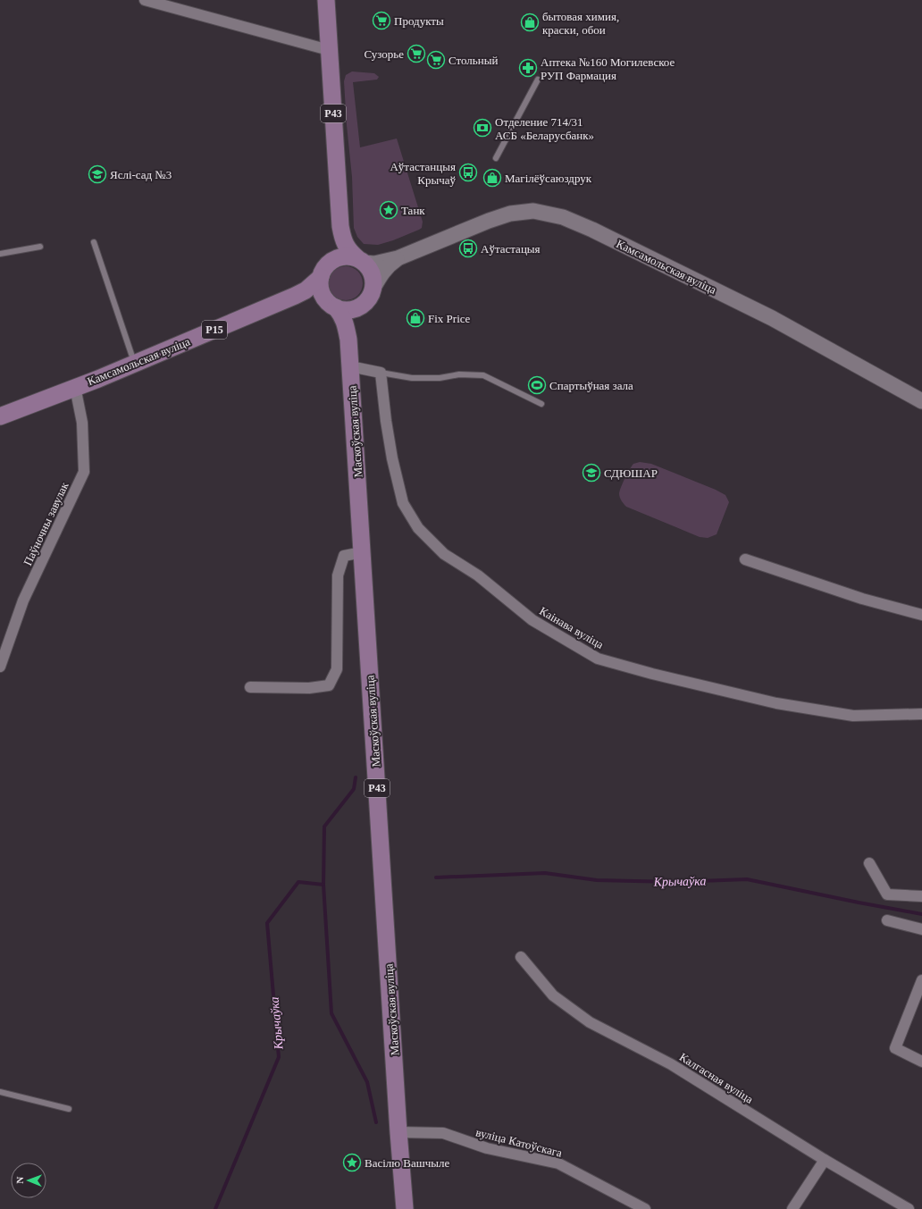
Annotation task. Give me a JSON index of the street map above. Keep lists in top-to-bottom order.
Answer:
{
  "streets": {
    "main road": [
      "Р43",
      "Камсамольская вуліца",
      "Р15",
      "Маскоўская вуліца"
    ],
    "street": [
      "Паўночны завулак",
      "Каінава вуліца",
      "Калгасная вуліца",
      "вуліца Катоўскага"
    ]
  },
  "crossings": [
    ["Р43", "Камсамольская вуліца"],
    ["Р43", "Маскоўская вуліца"],
    ["Камсамольская вуліца", "Маскоўская вуліца"],
    ["Камсамольская вуліца", "Паўночны завулак"],
    ["Маскоўская вуліца", "вуліца Катоўскага"]
  ],
  "water": ["Крычаўка"],
  "places": {
    "supermarket": ["Продукты", "Сузорье", "Стольный"],
    "shop": ["бытовая химия, краски, обои", "Магілёўсаюздрук", "Fix Price"],
    "pharmacy": ["Аптека №160 Могилевское РУП Фармация"],
    "bank": ["Отделение 714/31 АСБ «Беларусбанк»"],
    "bus stop": ["Аўтастанцыя Крычаў", "Аўтастацыя"],
    "school or university": ["Яслі-сад №3", "СДЮШАР"],
    "place": ["Танк", "Васілю Вашчыле"],
    "sports": ["Спартыўная зала"]
  },
  "north": "left"
}
